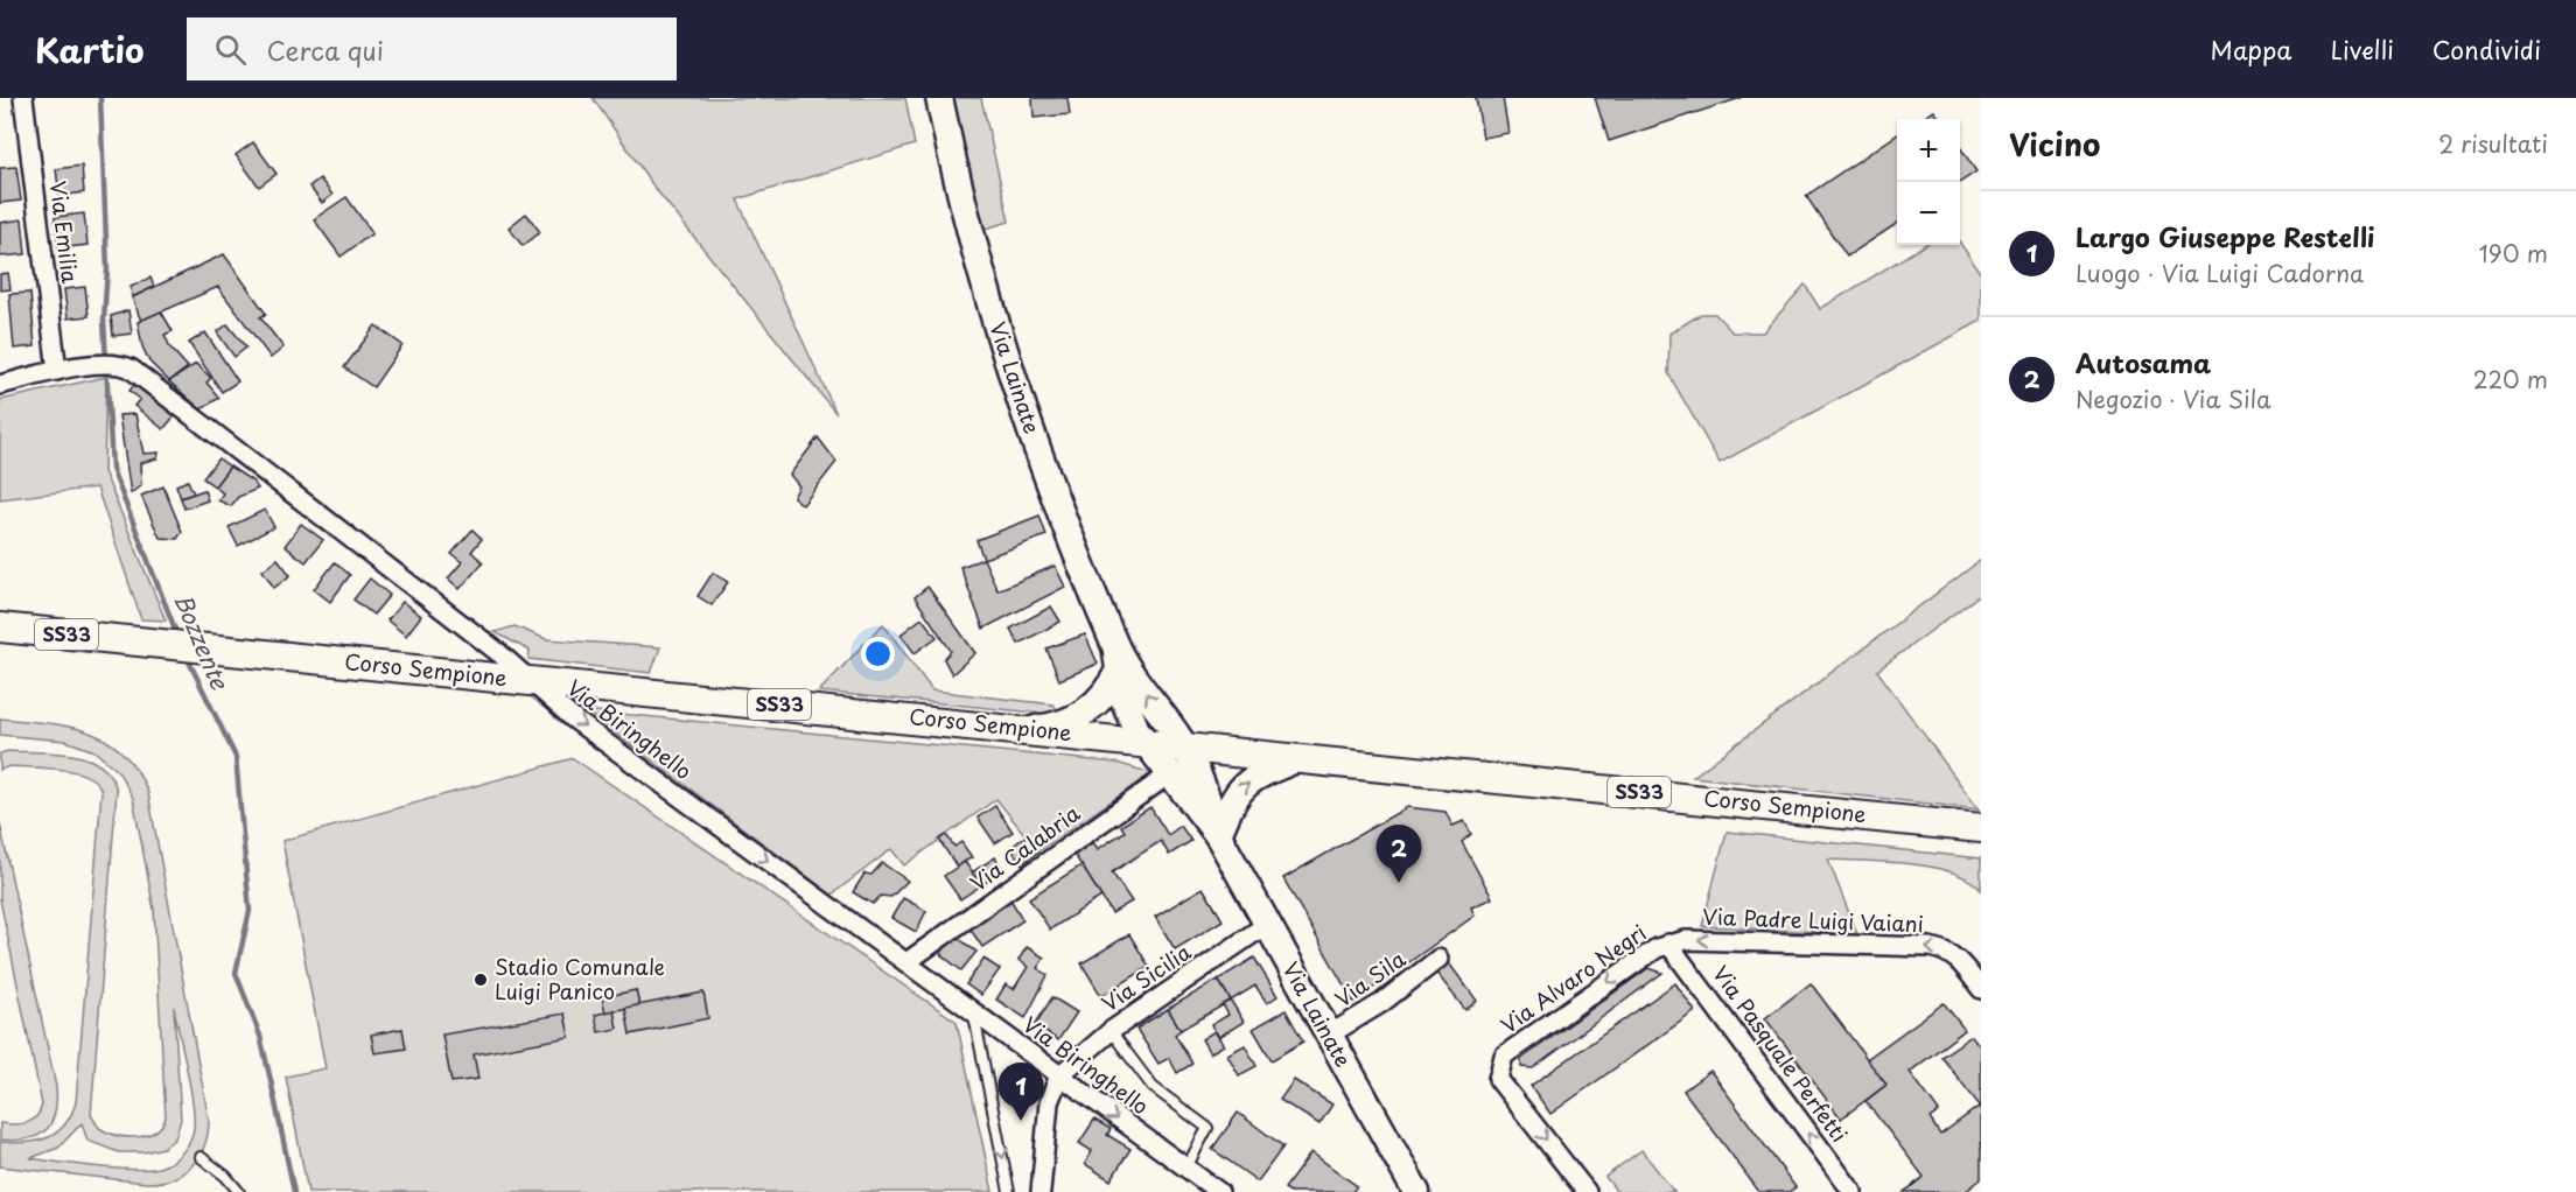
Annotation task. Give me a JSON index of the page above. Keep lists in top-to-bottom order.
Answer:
{
  "streets": {
    "main road": ["Via Lainate", "SS33", "Corso Sempione"],
    "street": [
      "Via Emilia",
      "Via Biringhello",
      "Via Calabria",
      "Via Padre Luigi Vaiani",
      "Via Sicilia",
      "Via Sila",
      "Via Alvaro Negri",
      "Via Pasquale Perfetti"
    ]
  },
  "crossings": [
    ["Via Emilia", "Via Biringhello"],
    ["Via Lainate", "Corso Sempione"],
    ["Via Lainate", "Via Calabria"],
    ["Via Lainate", "Via Sicilia"],
    ["Via Lainate", "Via Sila"],
    ["Corso Sempione", "Via Biringhello"],
    ["Via Biringhello", "Via Calabria"],
    ["Via Biringhello", "Via Sicilia"],
    ["Via Padre Luigi Vaiani", "Via Alvaro Negri"],
    ["Via Padre Luigi Vaiani", "Via Pasquale Perfetti"],
    ["Via Alvaro Negri", "Via Pasquale Perfetti"]
  ],
  "one_way": ["Via Biringhello", "Via Padre Luigi Vaiani", "Via Pasquale Perfetti"],
  "water": ["Bozzente"],
  "places": ["Stadio Comunale Luigi Panico"],
  "page": {
    "header": "Kartio",
    "search": "Cerca qui",
    "nav": ["Mappa", "Livelli", "Condividi"],
    "heading": ["Vicino", "2 risultati"],
    "map_buttons": ["+", "−"],
    "list": [
      {
        "mark": "1",
        "name": "Largo Giuseppe Restelli",
        "note": "Luogo · Via Luigi Cadorna",
        "value": "190 m"
      },
      {
        "mark": "2",
        "name": "Autosama",
        "note": "Negozio · Via Sila",
        "value": "220 m"
      }
    ],
    "pins": ["2", "1"]
  }
}
